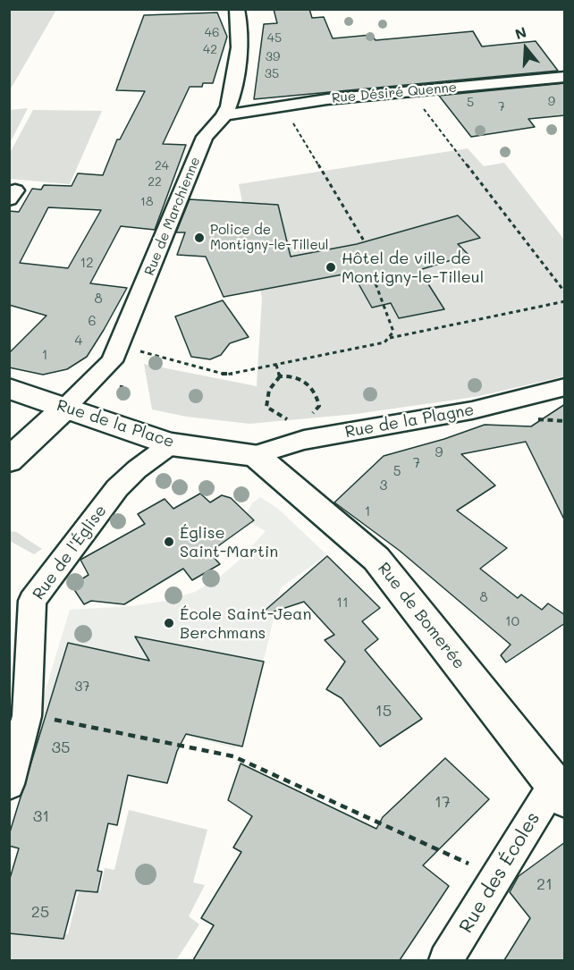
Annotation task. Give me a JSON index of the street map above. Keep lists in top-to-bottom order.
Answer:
{
  "streets": {
    "main road": ["Rue de la Place", "Rue de Bomerée"],
    "street": [
      "Rue Désiré Quenne",
      "Rue de Marchienne",
      "Rue de la Plagne",
      "Rue de l'Église",
      "Rue des Écoles"
    ]
  },
  "crossings": [
    ["Rue Désiré Quenne", "Rue de Marchienne"],
    ["Rue de Marchienne", "Rue de la Place"],
    ["Rue de la Plagne", "Rue de la Place"],
    ["Rue de la Plagne", "Rue de Bomerée"],
    ["Rue de la Place", "Rue de l'Église"],
    ["Rue de la Place", "Rue de Bomerée"],
    ["Rue de Bomerée", "Rue des Écoles"]
  ],
  "places": [
    "Police de Montigny-le-Tilleul",
    "Hôtel de ville de Montigny-le-Tilleul",
    "Église Saint-Martin",
    "École Saint-Jean Berchmans"
  ],
  "house_numbers": [
    "46",
    "45",
    "42",
    "39",
    "35",
    "9",
    "5",
    "7",
    "24",
    "22",
    "18",
    "12",
    "8",
    "6",
    "4",
    "1",
    "9",
    "7",
    "5",
    "3",
    "1",
    "8",
    "11",
    "10",
    "37",
    "15",
    "35",
    "17",
    "31",
    "21",
    "25"
  ],
  "north": "top"
}
